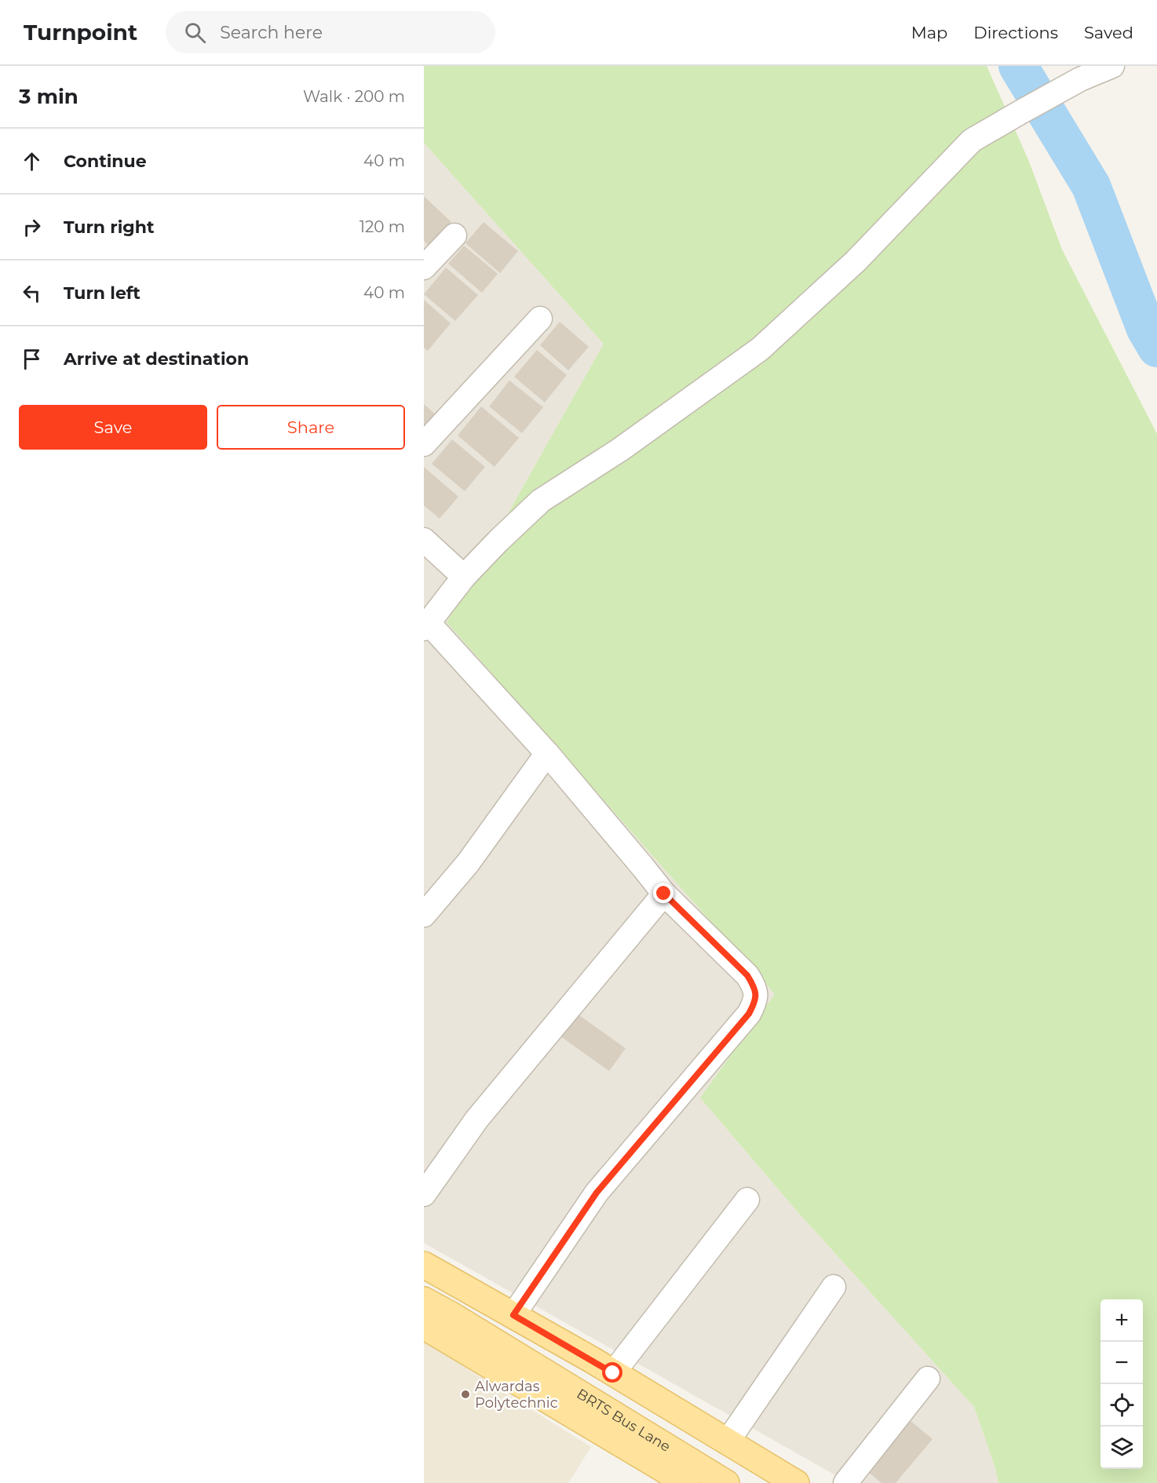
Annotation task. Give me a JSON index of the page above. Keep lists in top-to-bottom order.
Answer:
{
  "streets": {
    "main road": ["BRTS Bus Lane"]
  },
  "places": ["Alwardas Polytechnic"],
  "page": {
    "header": "Turnpoint",
    "search": "Search here",
    "nav": ["Map", "Directions", "Saved"],
    "heading": ["3 min", "Walk · 200 m"],
    "list": [
      ["Continue", "40 m"],
      ["Turn right", "120 m"],
      ["Turn left", "40 m"],
      "Arrive at destination"
    ],
    "buttons": ["Save", "Share"],
    "map_buttons": ["+", "−"]
  }
}
